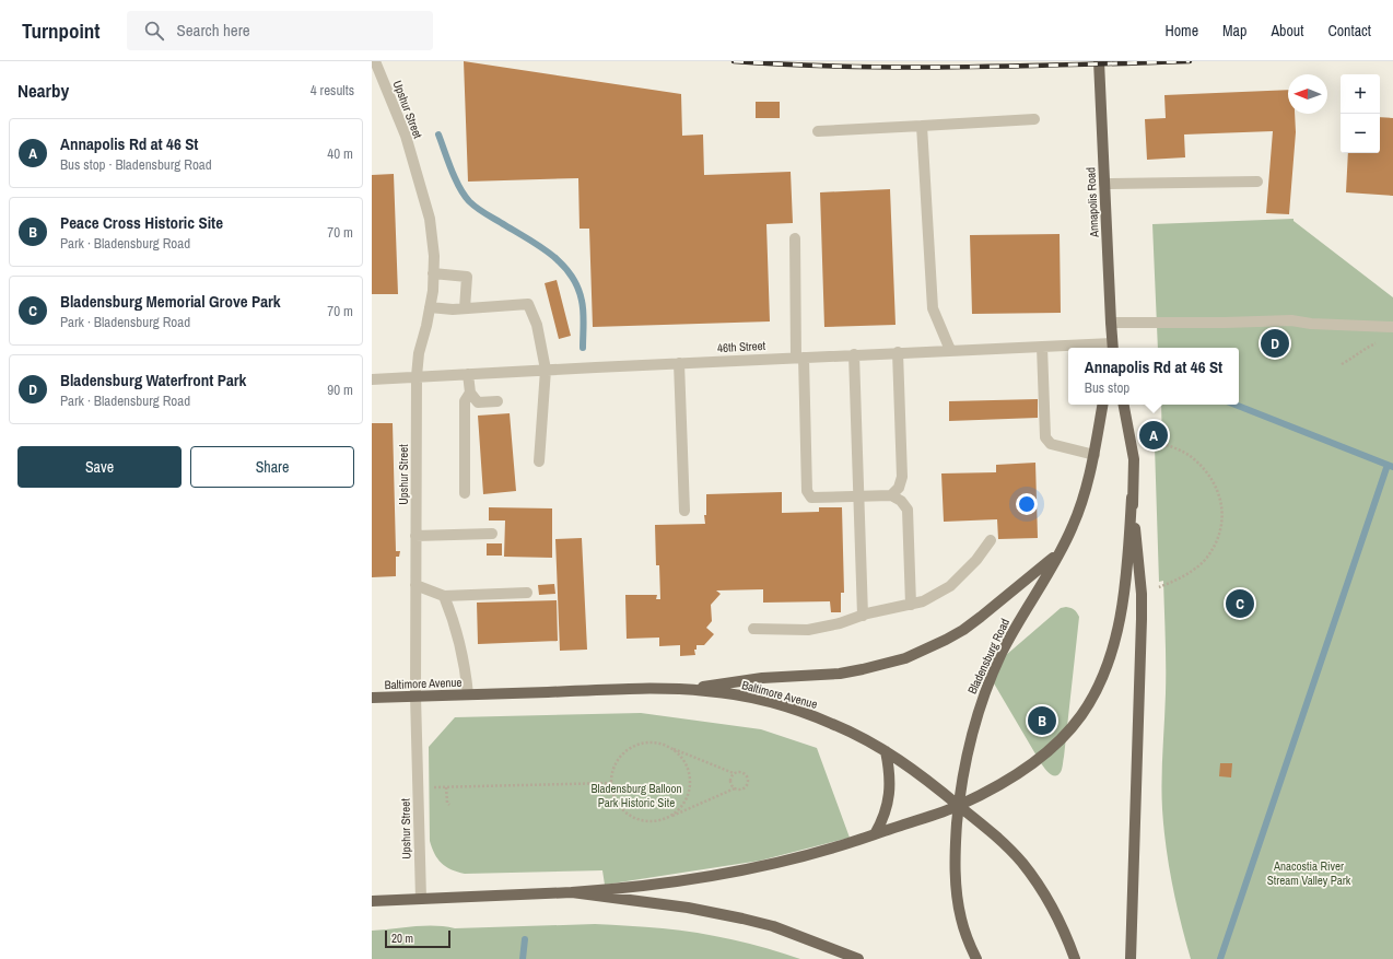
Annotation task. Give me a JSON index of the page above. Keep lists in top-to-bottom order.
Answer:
{
  "streets": {
    "main road": ["Annapolis Road", "Bladensburg Road", "Baltimore Avenue"],
    "street": ["Upshur Street", "46th Street"]
  },
  "crossings": [
    ["Upshur Street", "46th Street"],
    ["Upshur Street", "Baltimore Avenue"],
    ["Bladensburg Road", "Baltimore Avenue"]
  ],
  "parks": ["Bladensburg Balloon Park Historic Site", "Anacostia River Stream Valley Park"],
  "scale_bar": "20 m",
  "north": "left",
  "page": {
    "header": "Turnpoint",
    "search": "Search here",
    "nav": [
      "Home",
      "Map",
      "About",
      "Contact"
    ],
    "heading": ["Nearby", "4 results"],
    "map_buttons": ["+", "−"],
    "list": [
      {
        "mark": "A",
        "name": "Annapolis Rd at 46 St",
        "note": "Bus stop · Bladensburg Road",
        "value": "40 m"
      },
      {
        "mark": "B",
        "name": "Peace Cross Historic Site",
        "note": "Park · Bladensburg Road",
        "value": "70 m"
      },
      {
        "mark": "C",
        "name": "Bladensburg Memorial Grove Park",
        "note": "Park · Bladensburg Road",
        "value": "70 m"
      },
      {
        "mark": "D",
        "name": "Bladensburg Waterfront Park",
        "note": "Park · Bladensburg Road",
        "value": "90 m"
      }
    ],
    "pins": [
      "D",
      "A",
      "C",
      "B"
    ],
    "popup": ["Annapolis Rd at 46 St", "Bus stop"],
    "buttons": ["Save", "Share"],
    "scale": "20 m"
  }
}
